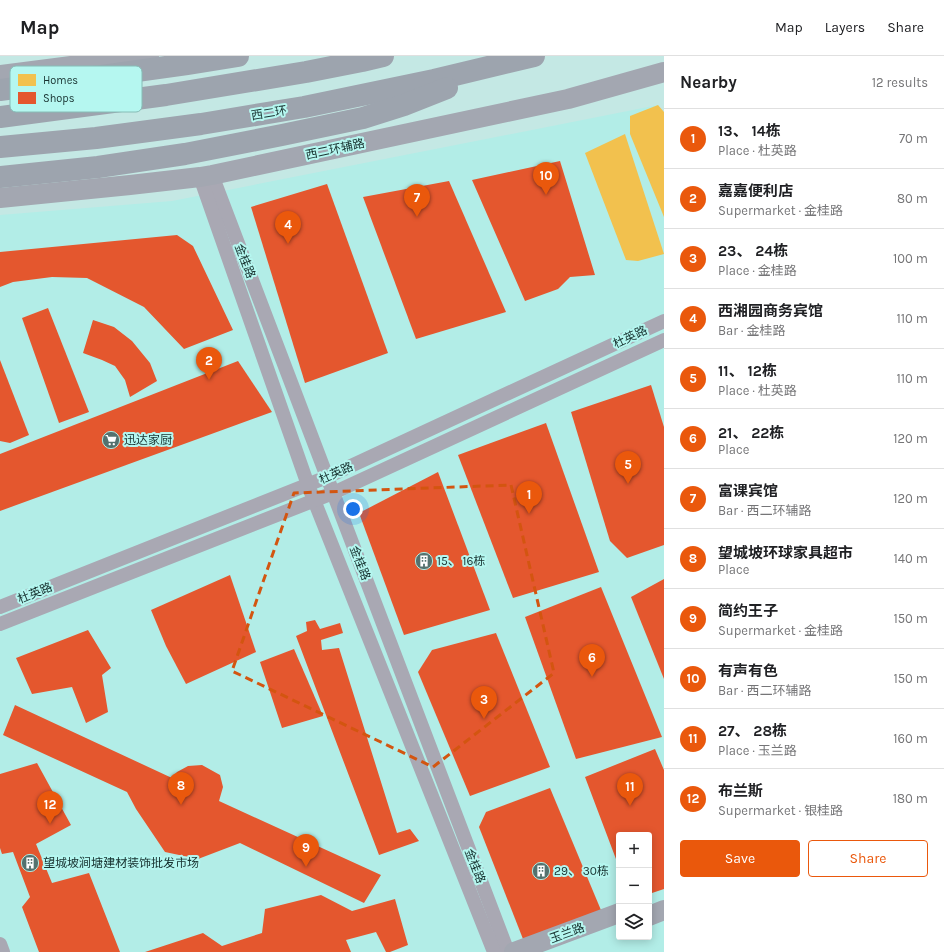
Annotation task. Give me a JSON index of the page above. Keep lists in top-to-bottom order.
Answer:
{
  "streets": {
    "highway": ["西二环"],
    "street": [
      "西二环辅路",
      "金桂路",
      "杜英路",
      "玉兰路"
    ]
  },
  "crossings": [
    ["西二环辅路", "金桂路"],
    ["金桂路", "杜英路"]
  ],
  "places": {
    "supermarket": ["迅达家厨"],
    "building": ["15、 16栋", "望城坡涧塘建材装饰批发市场", "29、 30栋"]
  },
  "legend": ["Homes", "Shops"],
  "page": {
    "header": "Map",
    "nav": ["Map", "Layers", "Share"],
    "heading": ["Nearby", "12 results"],
    "list": [
      {
        "mark": "1",
        "name": "13、 14栋",
        "note": "Place · 杜英路",
        "value": "70 m"
      },
      {
        "mark": "2",
        "name": "嘉嘉便利店",
        "note": "Supermarket · 金桂路",
        "value": "80 m"
      },
      {
        "mark": "3",
        "name": "23、 24栋",
        "note": "Place · 金桂路",
        "value": "100 m"
      },
      {
        "mark": "4",
        "name": "西湘园商务宾馆",
        "note": "Bar · 金桂路",
        "value": "110 m"
      },
      {
        "mark": "5",
        "name": "11、 12栋",
        "note": "Place · 杜英路",
        "value": "110 m"
      },
      {
        "mark": "6",
        "name": "21、 22栋",
        "note": "Place",
        "value": "120 m"
      },
      {
        "mark": "7",
        "name": "富课宾馆",
        "note": "Bar · 西二环辅路",
        "value": "120 m"
      },
      {
        "mark": "8",
        "name": "望城坡环球家具超市",
        "note": "Place",
        "value": "140 m"
      },
      {
        "mark": "9",
        "name": "简约王子",
        "note": "Supermarket · 金桂路",
        "value": "150 m"
      },
      {
        "mark": "10",
        "name": "有声有色",
        "note": "Bar · 西二环辅路",
        "value": "150 m"
      },
      {
        "mark": "11",
        "name": "27、 28栋",
        "note": "Place · 玉兰路",
        "value": "160 m"
      },
      {
        "mark": "12",
        "name": "布兰斯",
        "note": "Supermarket · 银桂路",
        "value": "180 m"
      }
    ],
    "pins": [
      "10",
      "7",
      "4",
      "2",
      "5",
      "1",
      "6",
      "3",
      "8",
      "11",
      "12",
      "9"
    ],
    "buttons": ["Save", "Share"],
    "map_buttons": ["+", "−"]
  }
}
